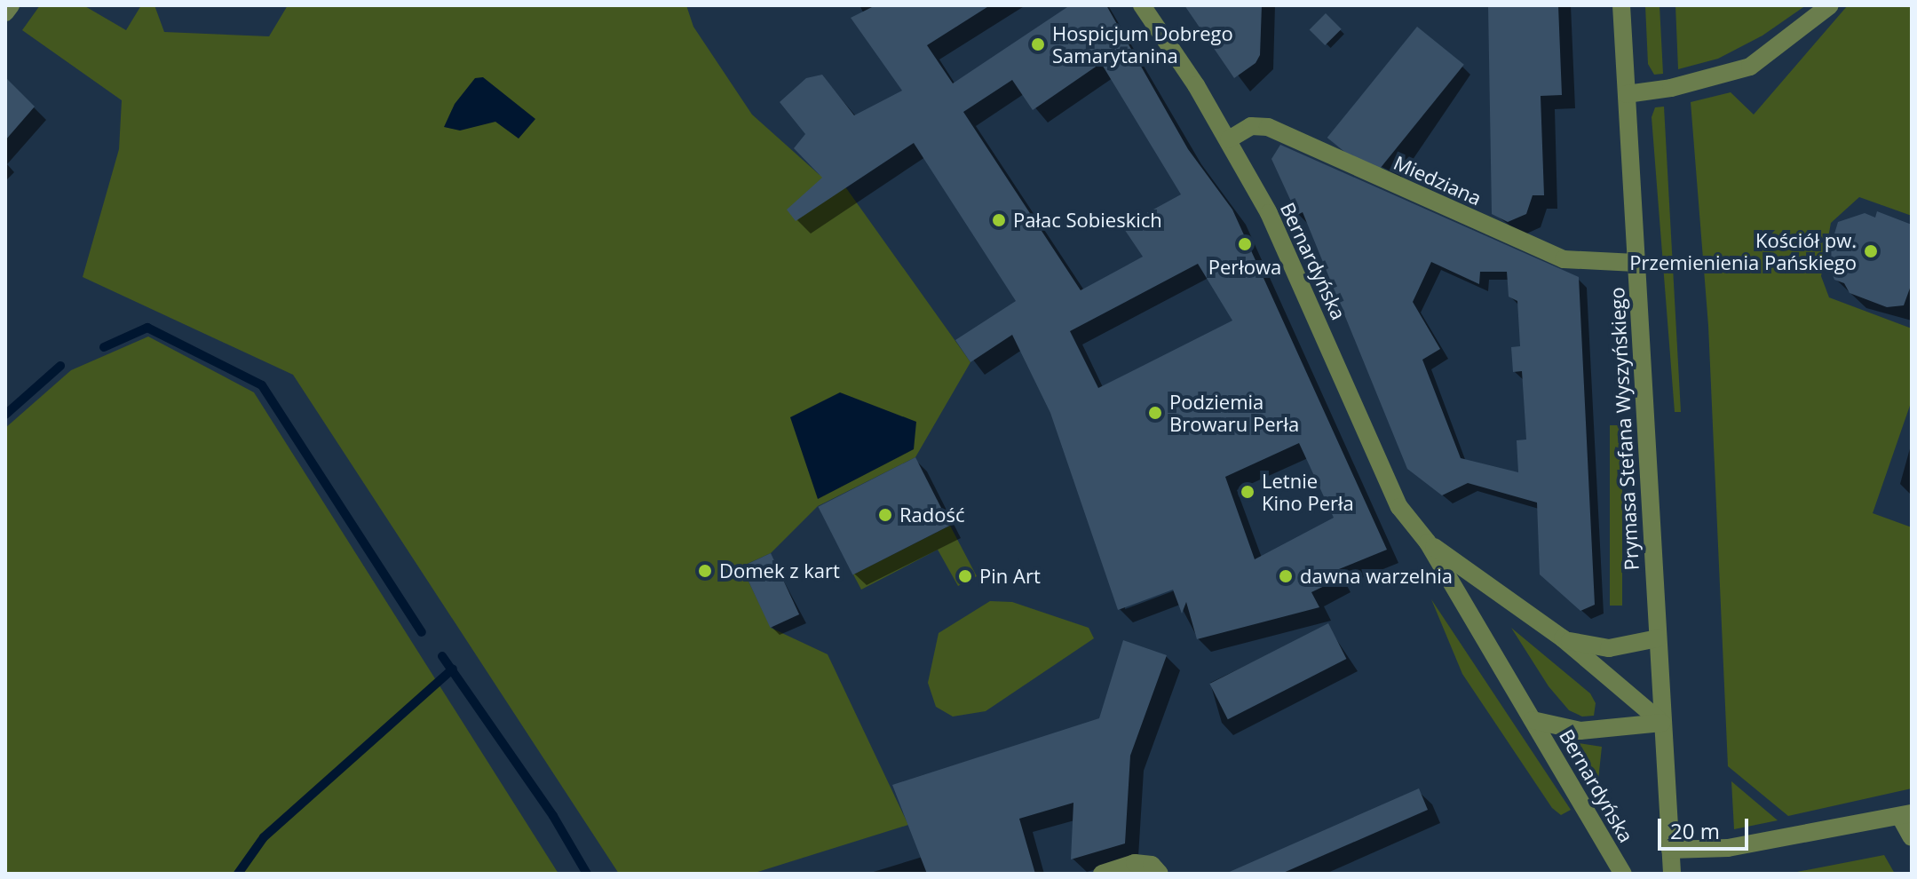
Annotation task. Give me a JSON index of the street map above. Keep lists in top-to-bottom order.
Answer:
{
  "streets": {
    "street": ["Miedziana", "Bernardyńska", "Prymasa Stefana Wyszyńskiego"]
  },
  "crossings": [
    ["Miedziana", "Bernardyńska"],
    ["Miedziana", "Prymasa Stefana Wyszyńskiego"],
    ["Bernardyńska", "Prymasa Stefana Wyszyńskiego"]
  ],
  "places": [
    "Hospicjum Dobrego Samarytanina",
    "Pałac Sobieskich",
    "Perłowa",
    "Kościół pw. Przemienienia Pańskiego",
    "Podziemia Browaru Perła",
    "Letnie Kino Perła",
    "Radość",
    "Domek z kart",
    "Pin Art",
    "dawna warzelnia"
  ],
  "scale_bar": "20 m"
}
